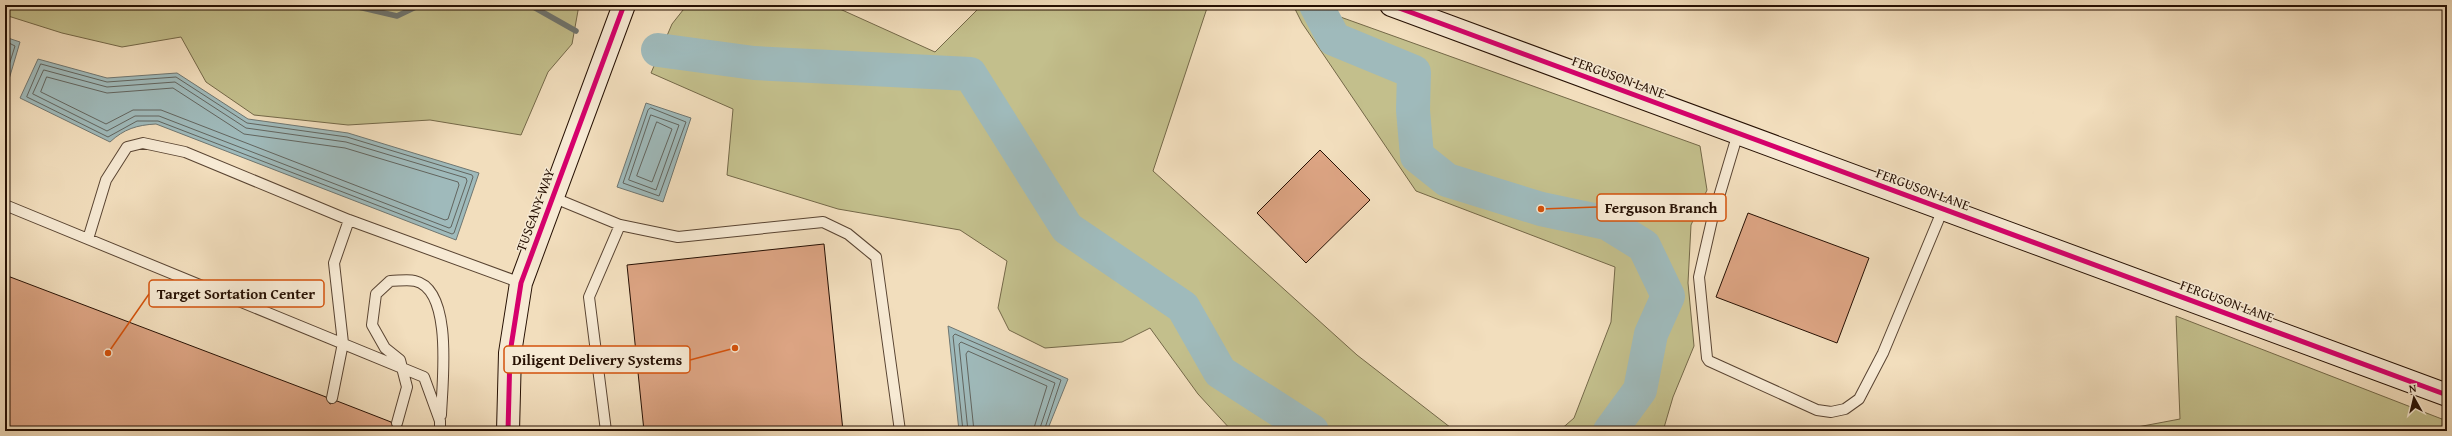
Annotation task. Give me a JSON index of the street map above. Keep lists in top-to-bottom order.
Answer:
{
  "streets": {
    "street": ["FERGUSON LANE", "TUSCANY WAY"]
  },
  "places": ["Ferguson Branch", "Diligent Delivery Systems", "Target Sortation Center"],
  "north": "top"
}
